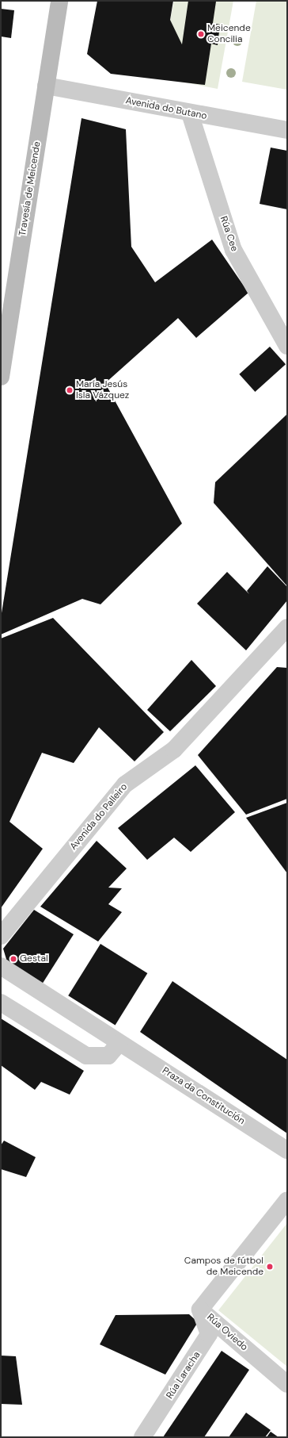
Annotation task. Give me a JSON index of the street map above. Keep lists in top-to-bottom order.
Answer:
{
  "streets": {
    "main road": ["Travesía de Meicende"],
    "street": [
      "Avenida do Butano",
      "Rúa Cee",
      "Avenida do Palleiro",
      "Praza da Constitución",
      "Rúa Oviedo",
      "Rúa Laracha"
    ]
  },
  "crossings": [
    ["Avenida do Butano", "Travesía de Meicende"],
    ["Avenida do Butano", "Rúa Cee"],
    ["Rúa Oviedo", "Rúa Laracha"]
  ],
  "places": [
    "Meicende Concilia",
    "María Jesús Isla Vázquez",
    "Gestal",
    "Campos de fútbol de Meicende"
  ]
}
